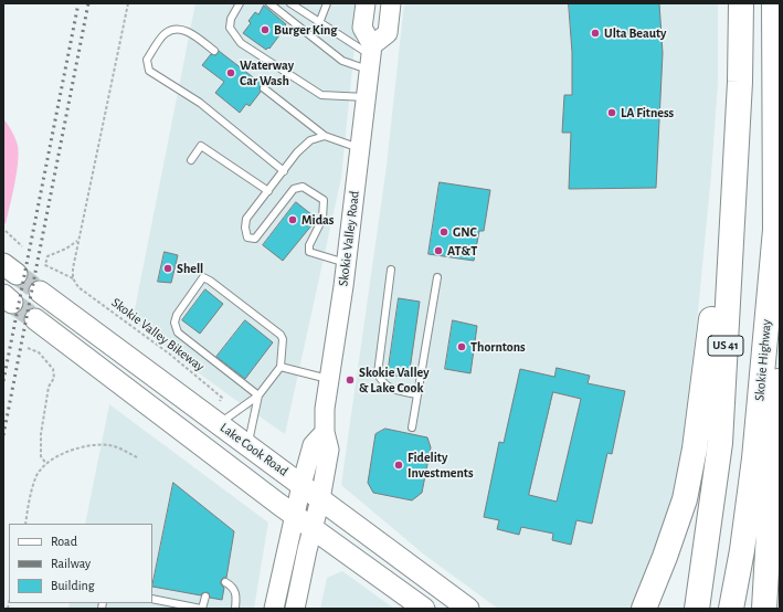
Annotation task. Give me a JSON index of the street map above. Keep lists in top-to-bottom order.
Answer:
{
  "streets": {
    "highway": ["US 41", "Skokie Highway"],
    "main road": ["Skokie Valley Road", "Lake Cook Road"],
    "path": ["Skokie Valley Bikeway"]
  },
  "crossings": [
    ["Skokie Valley Road", "Lake Cook Road"]
  ],
  "places": [
    "Burger King",
    "Ulta Beauty",
    "Waterway Car Wash",
    "LA Fitness",
    "Midas",
    "GNC",
    "AT&T",
    "Shell",
    "Thorntons",
    "Skokie Valley & Lake Cook",
    "Fidelity Investments"
  ],
  "legend": ["Road", "Railway", "Building"]
}
